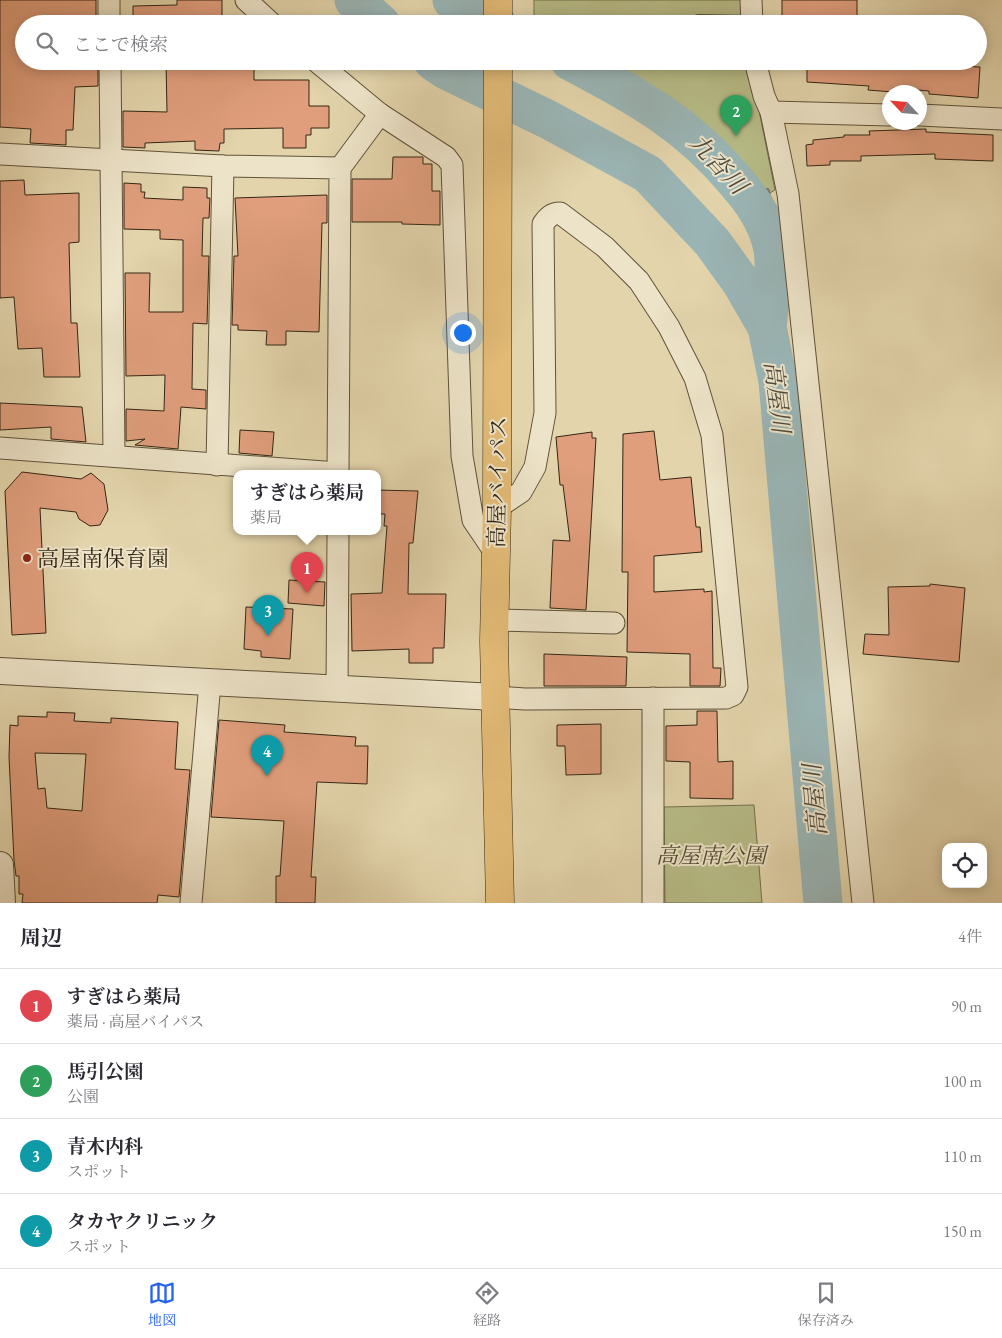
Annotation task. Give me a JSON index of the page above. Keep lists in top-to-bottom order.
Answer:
{
  "streets": {
    "highway": ["高屋バイパス"]
  },
  "water": ["九沓川", "高屋川"],
  "parks": ["高屋南公園"],
  "places": ["高屋南保育園"],
  "north": "top left",
  "page": {
    "search": "ここで検索",
    "pins": [
      "2",
      "1",
      "3",
      "4"
    ],
    "popup": ["すぎはら薬局", "薬局"],
    "heading": ["周辺", "4件"],
    "list": [
      {
        "mark": "1",
        "name": "すぎはら薬局",
        "note": "薬局 · 高屋バイパス",
        "value": "90 m"
      },
      {
        "mark": "2",
        "name": "馬引公園",
        "note": "公園",
        "value": "100 m"
      },
      {
        "mark": "3",
        "name": "青木内科",
        "note": "スポット",
        "value": "110 m"
      },
      {
        "mark": "4",
        "name": "タカヤクリニック",
        "note": "スポット",
        "value": "150 m"
      }
    ],
    "nav": ["地図", "経路", "保存済み"]
  }
}
